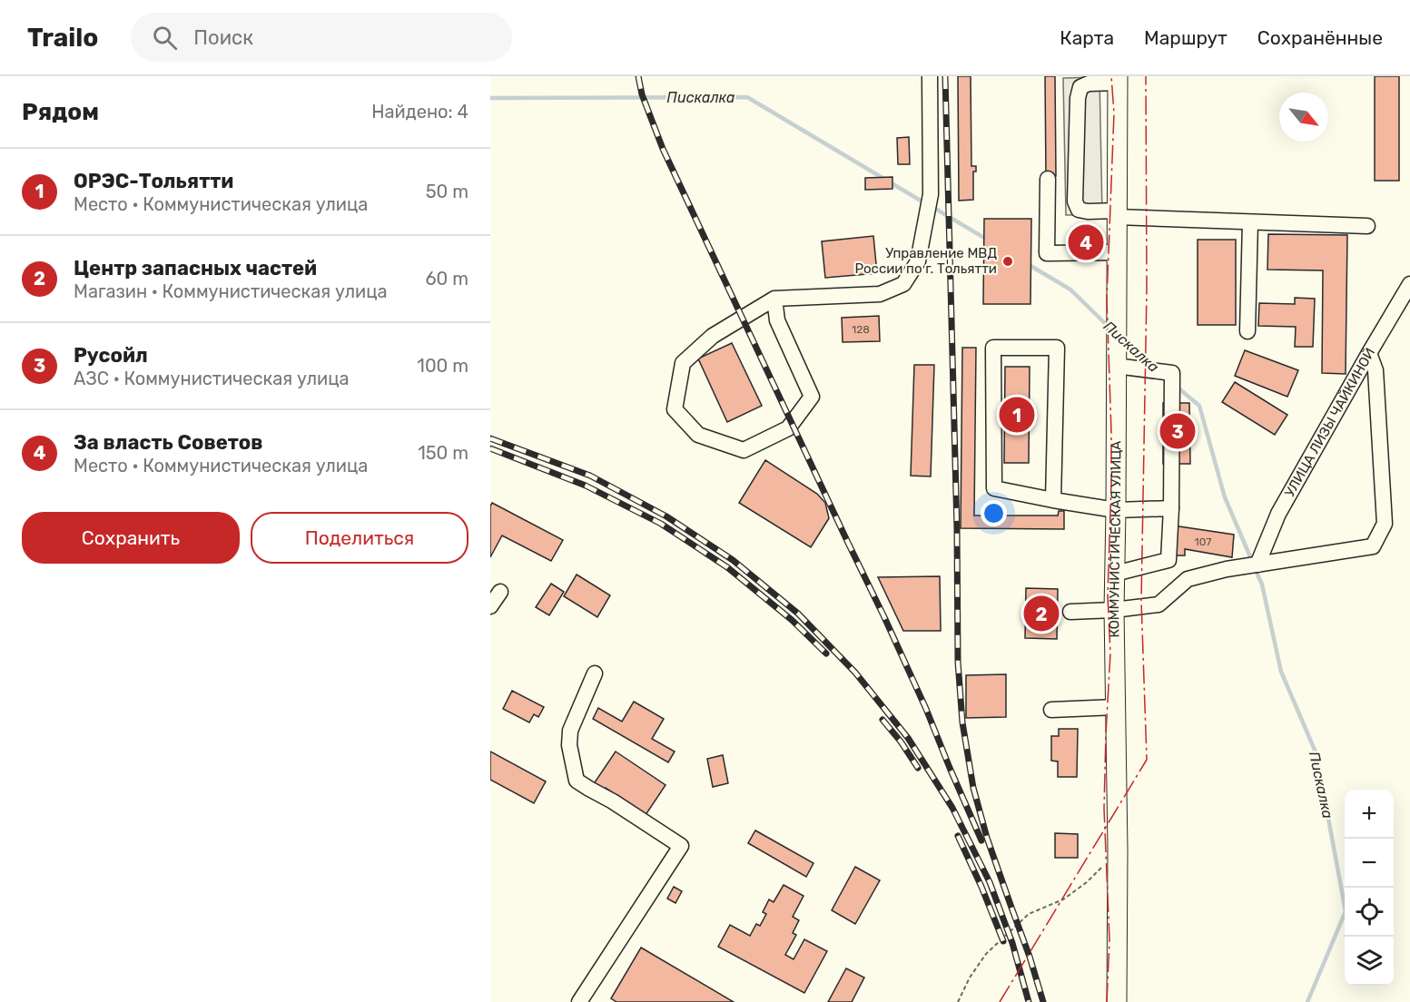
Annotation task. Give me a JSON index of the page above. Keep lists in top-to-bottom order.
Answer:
{
  "streets": {
    "main road": ["КОММУНИСТИЧЕСКАЯ УЛИЦА"],
    "street": ["УЛИЦА ЛИЗЫ ЧАЙКИНОЙ"]
  },
  "water": ["Пискалка"],
  "places": ["Управление МВД России по г. Тольятти"],
  "house_numbers": ["128", "107"],
  "north": "bottom right",
  "page": {
    "header": "Trailo",
    "search": "Поиск",
    "nav": ["Карта", "Маршрут", "Сохранённые"],
    "heading": ["Рядом", "Найдено: 4"],
    "list": [
      {
        "mark": "1",
        "name": "ОРЭС-Тольятти",
        "note": "Место · Коммунистическая улица",
        "value": "50 m"
      },
      {
        "mark": "2",
        "name": "Центр запасных частей",
        "note": "Магазин · Коммунистическая улица",
        "value": "60 m"
      },
      {
        "mark": "3",
        "name": "Русойл",
        "note": "АЗС · Коммунистическая улица",
        "value": "100 m"
      },
      {
        "mark": "4",
        "name": "За власть Советов",
        "note": "Место · Коммунистическая улица",
        "value": "150 m"
      }
    ],
    "pins": [
      "4",
      "1",
      "3",
      "2"
    ],
    "buttons": ["Сохранить", "Поделиться"],
    "map_buttons": ["+", "−"]
  }
}
